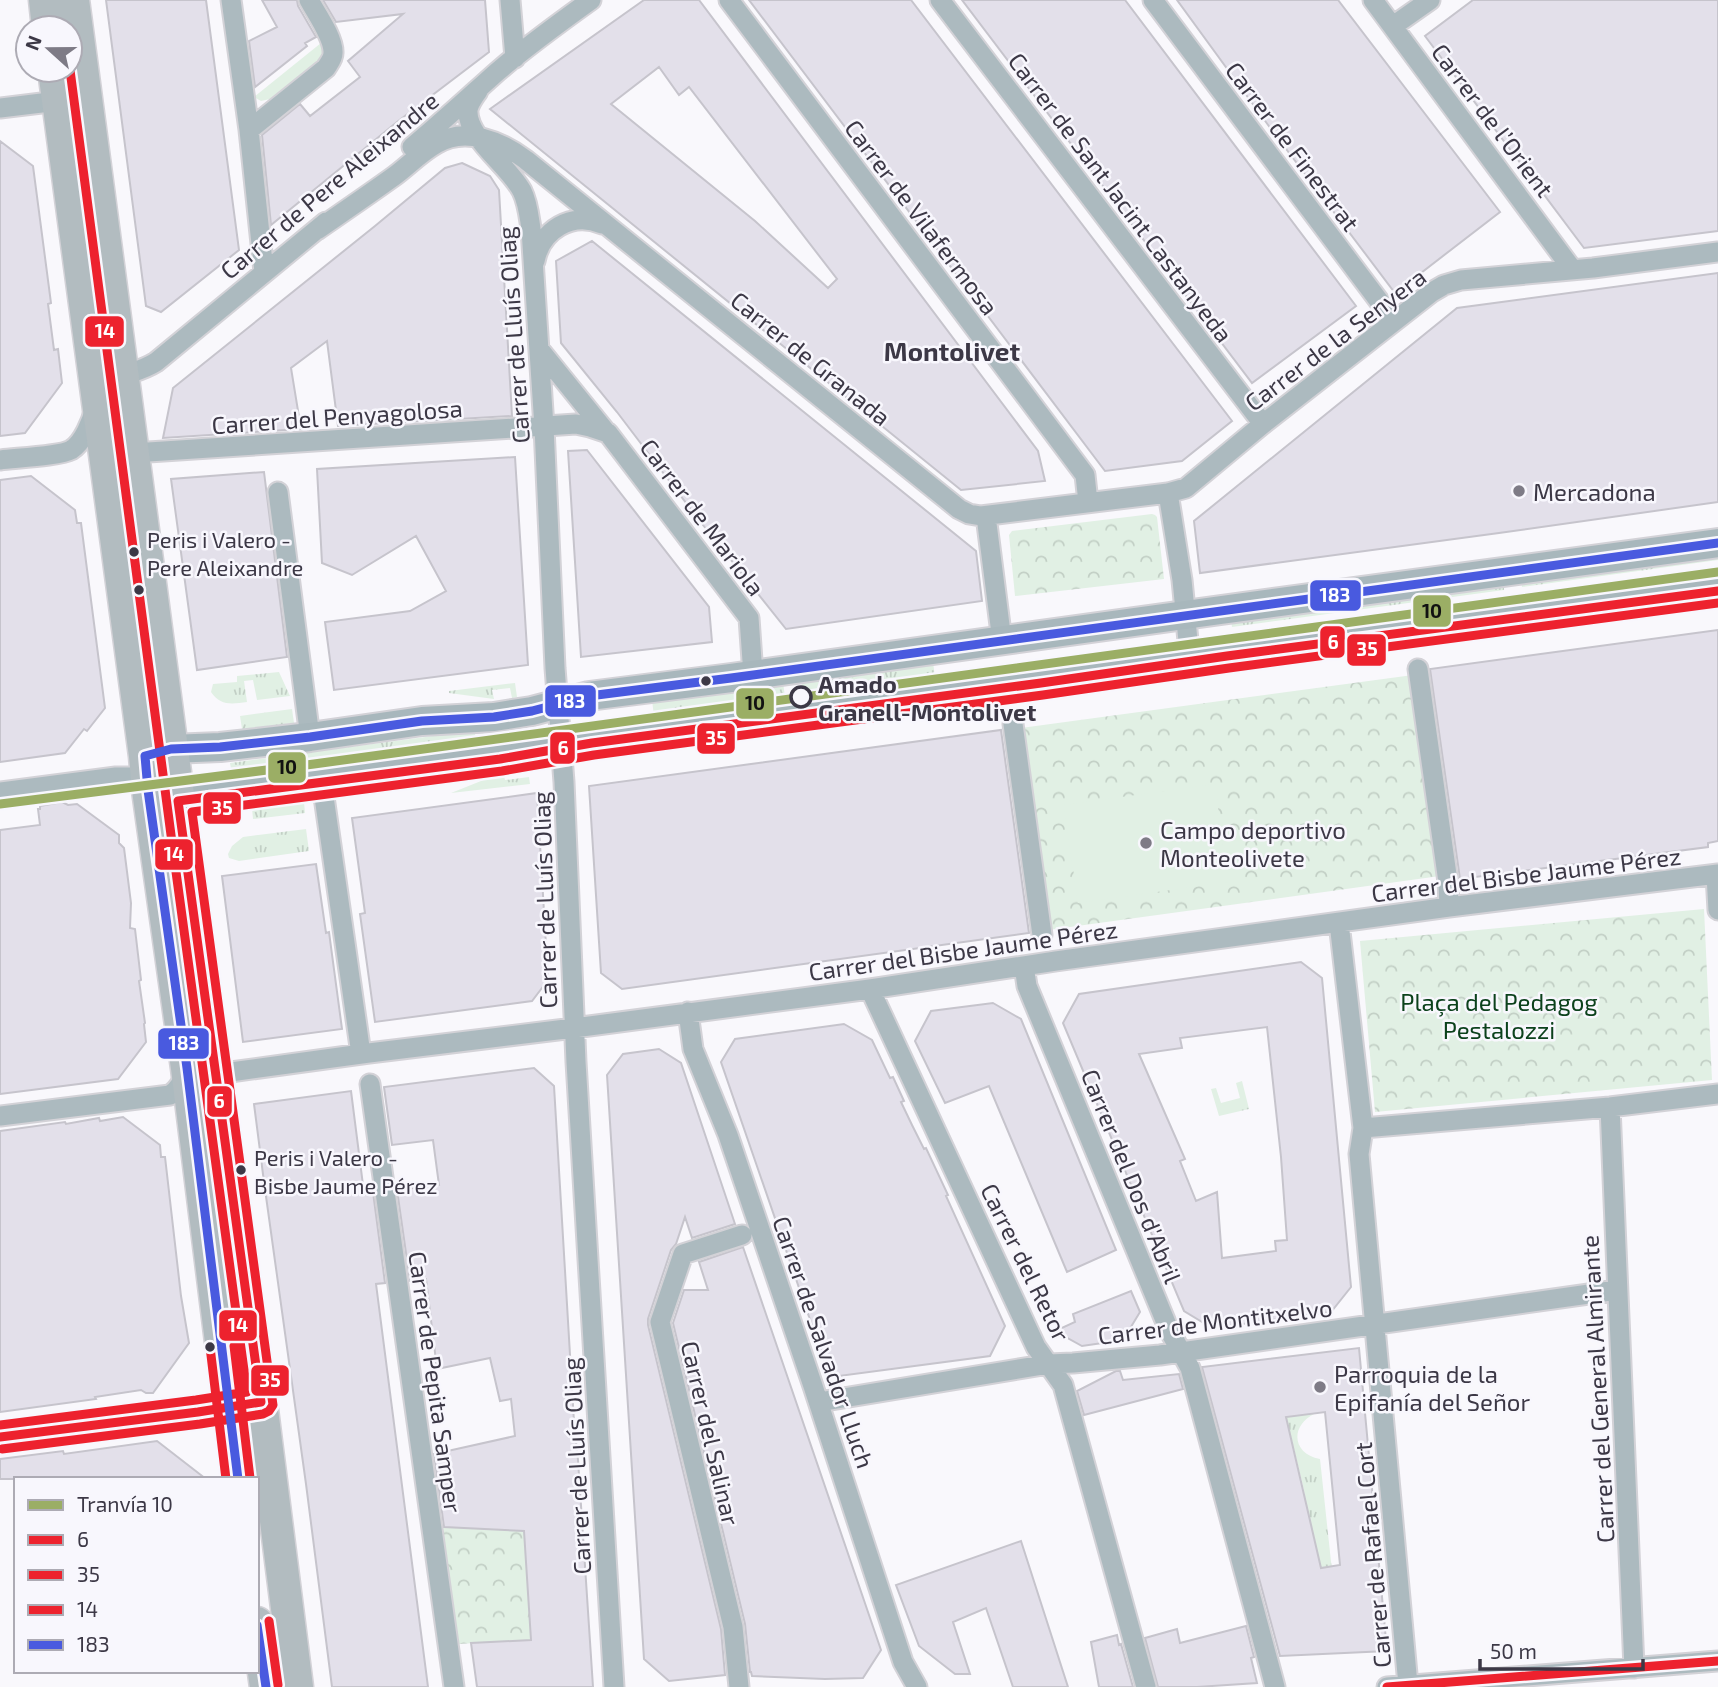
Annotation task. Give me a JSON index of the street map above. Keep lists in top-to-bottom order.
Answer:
{
  "streets": {
    "street": [
      "Carrer de l’Orient",
      "Carrer de Finestrat",
      "Carrer de Pere Aleixandre",
      "Carrer de Sant Jacint Castanyeda",
      "Carrer de Vilafermosa",
      "Carrer de Lluís Oliag",
      "Carrer de la Senyera",
      "Carrer de Granada",
      "Carrer del Penyagolosa",
      "Carrer de Mariola",
      "Carrer del Bisbe Jaume Pérez",
      "Carrer del Dos d'Abril",
      "Carrer del Retor",
      "Carrer de Montitxelvo",
      "Carrer de Salvador Lluch",
      "Carrer de Pepita Samper",
      "Carrer del General Almirante",
      "Carrer del Salinar",
      "Carrer de Rafael Cort"
    ]
  },
  "crossings": [
    ["Carrer de l’Orient", "Carrer de la Senyera"],
    ["Carrer de Finestrat", "Carrer de la Senyera"],
    ["Carrer de Pere Aleixandre", "Carrer de Granada"],
    ["Carrer de Sant Jacint Castanyeda", "Carrer de la Senyera"],
    ["Carrer de Vilafermosa", "Carrer de la Senyera"],
    ["Carrer de Lluís Oliag", "Carrer de Granada"],
    ["Carrer de Lluís Oliag", "Carrer del Penyagolosa"],
    ["Carrer de Lluís Oliag", "Carrer de Mariola"],
    ["Carrer de Lluís Oliag", "Carrer del Bisbe Jaume Pérez"],
    ["Carrer de la Senyera", "Carrer de Granada"],
    ["Carrer del Penyagolosa", "Carrer de Mariola"],
    ["Carrer del Bisbe Jaume Pérez", "Carrer del Dos d'Abril"],
    ["Carrer del Bisbe Jaume Pérez", "Carrer del Retor"],
    ["Carrer del Bisbe Jaume Pérez", "Carrer de Salvador Lluch"],
    ["Carrer del Dos d'Abril", "Carrer de Montitxelvo"],
    ["Carrer del Retor", "Carrer de Montitxelvo"],
    ["Carrer de Montitxelvo", "Carrer de Salvador Lluch"],
    ["Carrer de Montitxelvo", "Carrer del General Almirante"],
    ["Carrer de Montitxelvo", "Carrer de Rafael Cort"]
  ],
  "districts": ["Montolivet"],
  "parks": ["Plaça del Pedagog Pestalozzi"],
  "places": [
    "Mercadona",
    "Peris i Valero - Pere Aleixandre",
    "Amado Granell-Montolivet",
    "Campo deportivo Monteolivete",
    "Peris i Valero - Bisbe Jaume Pérez",
    "Parroquia de la Epifanía del Señor"
  ],
  "lines": [
    "transit line 14",
    "transit line 183",
    "tram line 10",
    "transit line 6",
    "transit line 35"
  ],
  "legend": [
    "Tranvía 10",
    "6",
    "35",
    "14",
    "183"
  ],
  "scale_bar": "50 m",
  "north": "left"
}
